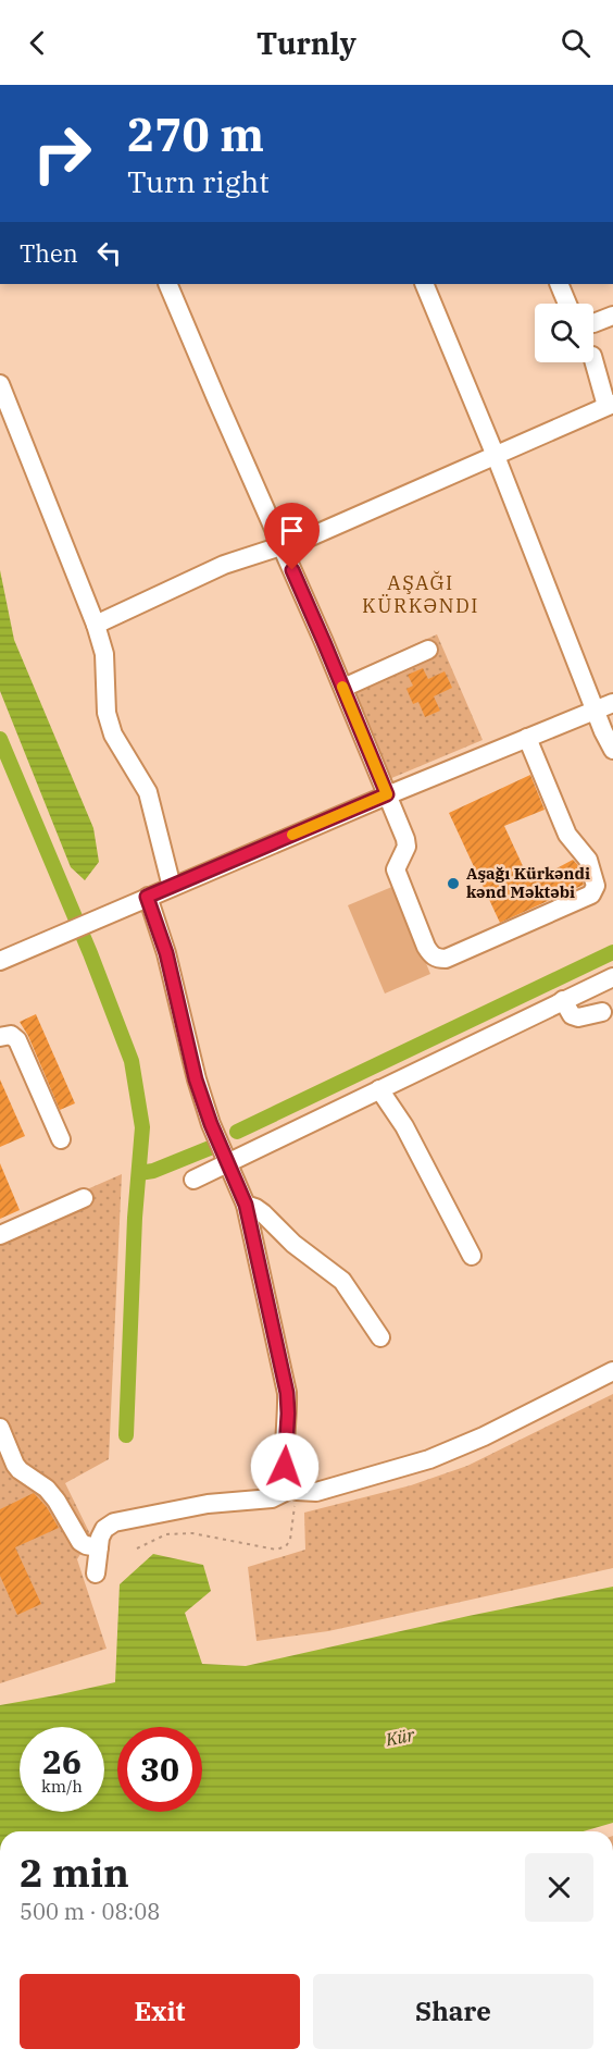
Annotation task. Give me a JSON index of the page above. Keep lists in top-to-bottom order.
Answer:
{
  "districts": ["AŞAĞI KÜRKƏNDI"],
  "water": ["Kür"],
  "places": ["Aşağı Kürkəndi kənd Məktəbi"],
  "page": {
    "header": "Turnly",
    "turn": ["270 m", "Turn right"],
    "then": "Then",
    "speed": "26 km/h",
    "limit": "30",
    "heading": ["2 min", "500 m · 08:08"],
    "buttons": ["Exit", "Share"]
  }
}
